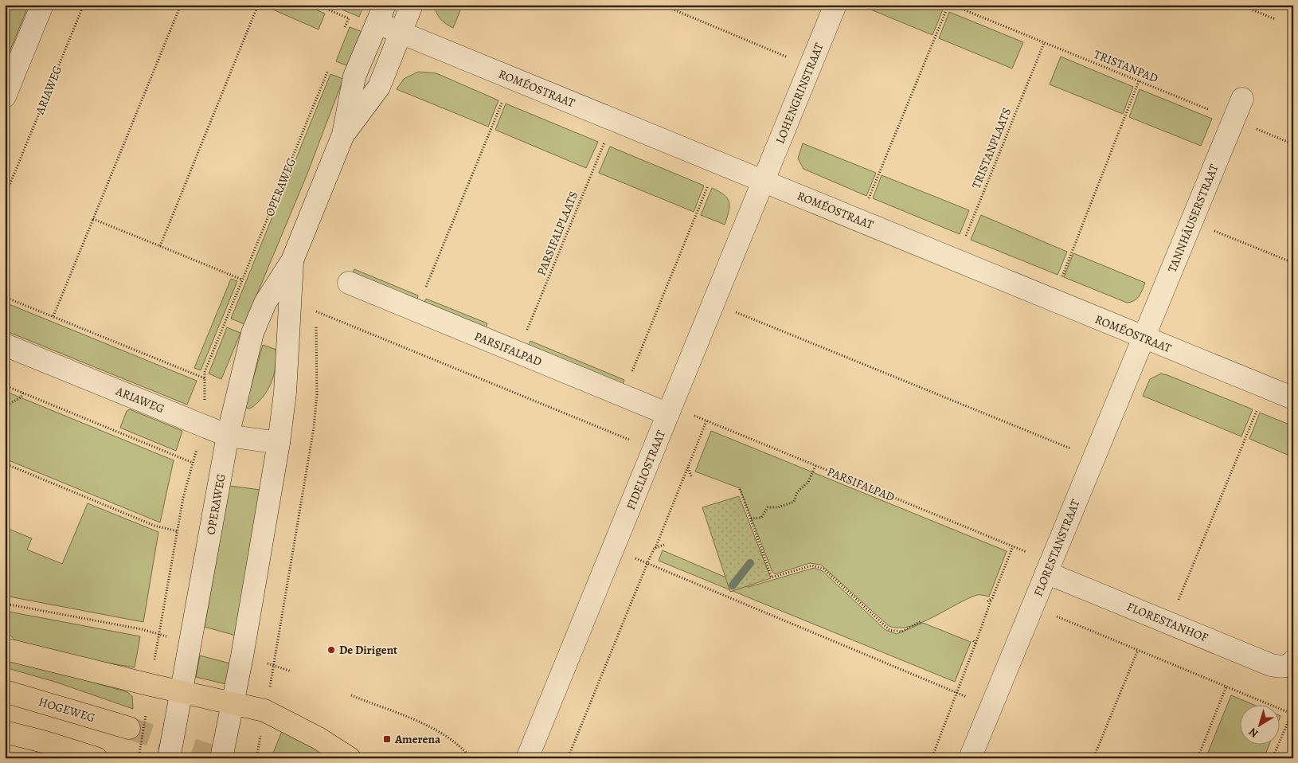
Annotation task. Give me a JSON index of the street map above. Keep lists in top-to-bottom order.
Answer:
{
  "streets": {
    "main road": ["HOGEWEG"],
    "street": [
      "ROMÉOSTRAAT",
      "ARIAWEG",
      "LOHENGRINSTRAAT",
      "OPERAWEG",
      "TANNHÄUSERSTRAAT",
      "PARSIFALPAD",
      "FIDELIOSTRAAT",
      "FLORESTANSTRAAT",
      "FLORESTANHOF"
    ],
    "path": ["TRISTANPAD", "TRISTANPLAATS", "PARSIFALPLAATS"]
  },
  "crossings": [
    ["TRISTANPAD", "TRISTANPLAATS"],
    ["TRISTANPAD", "TANNHÄUSERSTRAAT"],
    ["ROMÉOSTRAAT", "LOHENGRINSTRAAT"],
    ["ROMÉOSTRAAT", "TRISTANPLAATS"],
    ["ROMÉOSTRAAT", "OPERAWEG"],
    ["ROMÉOSTRAAT", "TANNHÄUSERSTRAAT"],
    ["ROMÉOSTRAAT", "PARSIFALPLAATS"],
    ["ROMÉOSTRAAT", "FIDELIOSTRAAT"],
    ["ROMÉOSTRAAT", "FLORESTANSTRAAT"],
    ["ARIAWEG", "OPERAWEG"],
    ["LOHENGRINSTRAAT", "FIDELIOSTRAAT"],
    ["TANNHÄUSERSTRAAT", "FLORESTANSTRAAT"],
    ["PARSIFALPLAATS", "PARSIFALPAD"],
    ["PARSIFALPAD", "FIDELIOSTRAAT"],
    ["PARSIFALPAD", "FLORESTANSTRAAT"],
    ["PARSIFALPAD", "FLORESTANHOF"],
    ["FLORESTANSTRAAT", "FLORESTANHOF"]
  ],
  "places": {
    "other": ["De Dirigent"],
    "transit": ["Amerena"]
  },
  "north": "bottom left"
}
